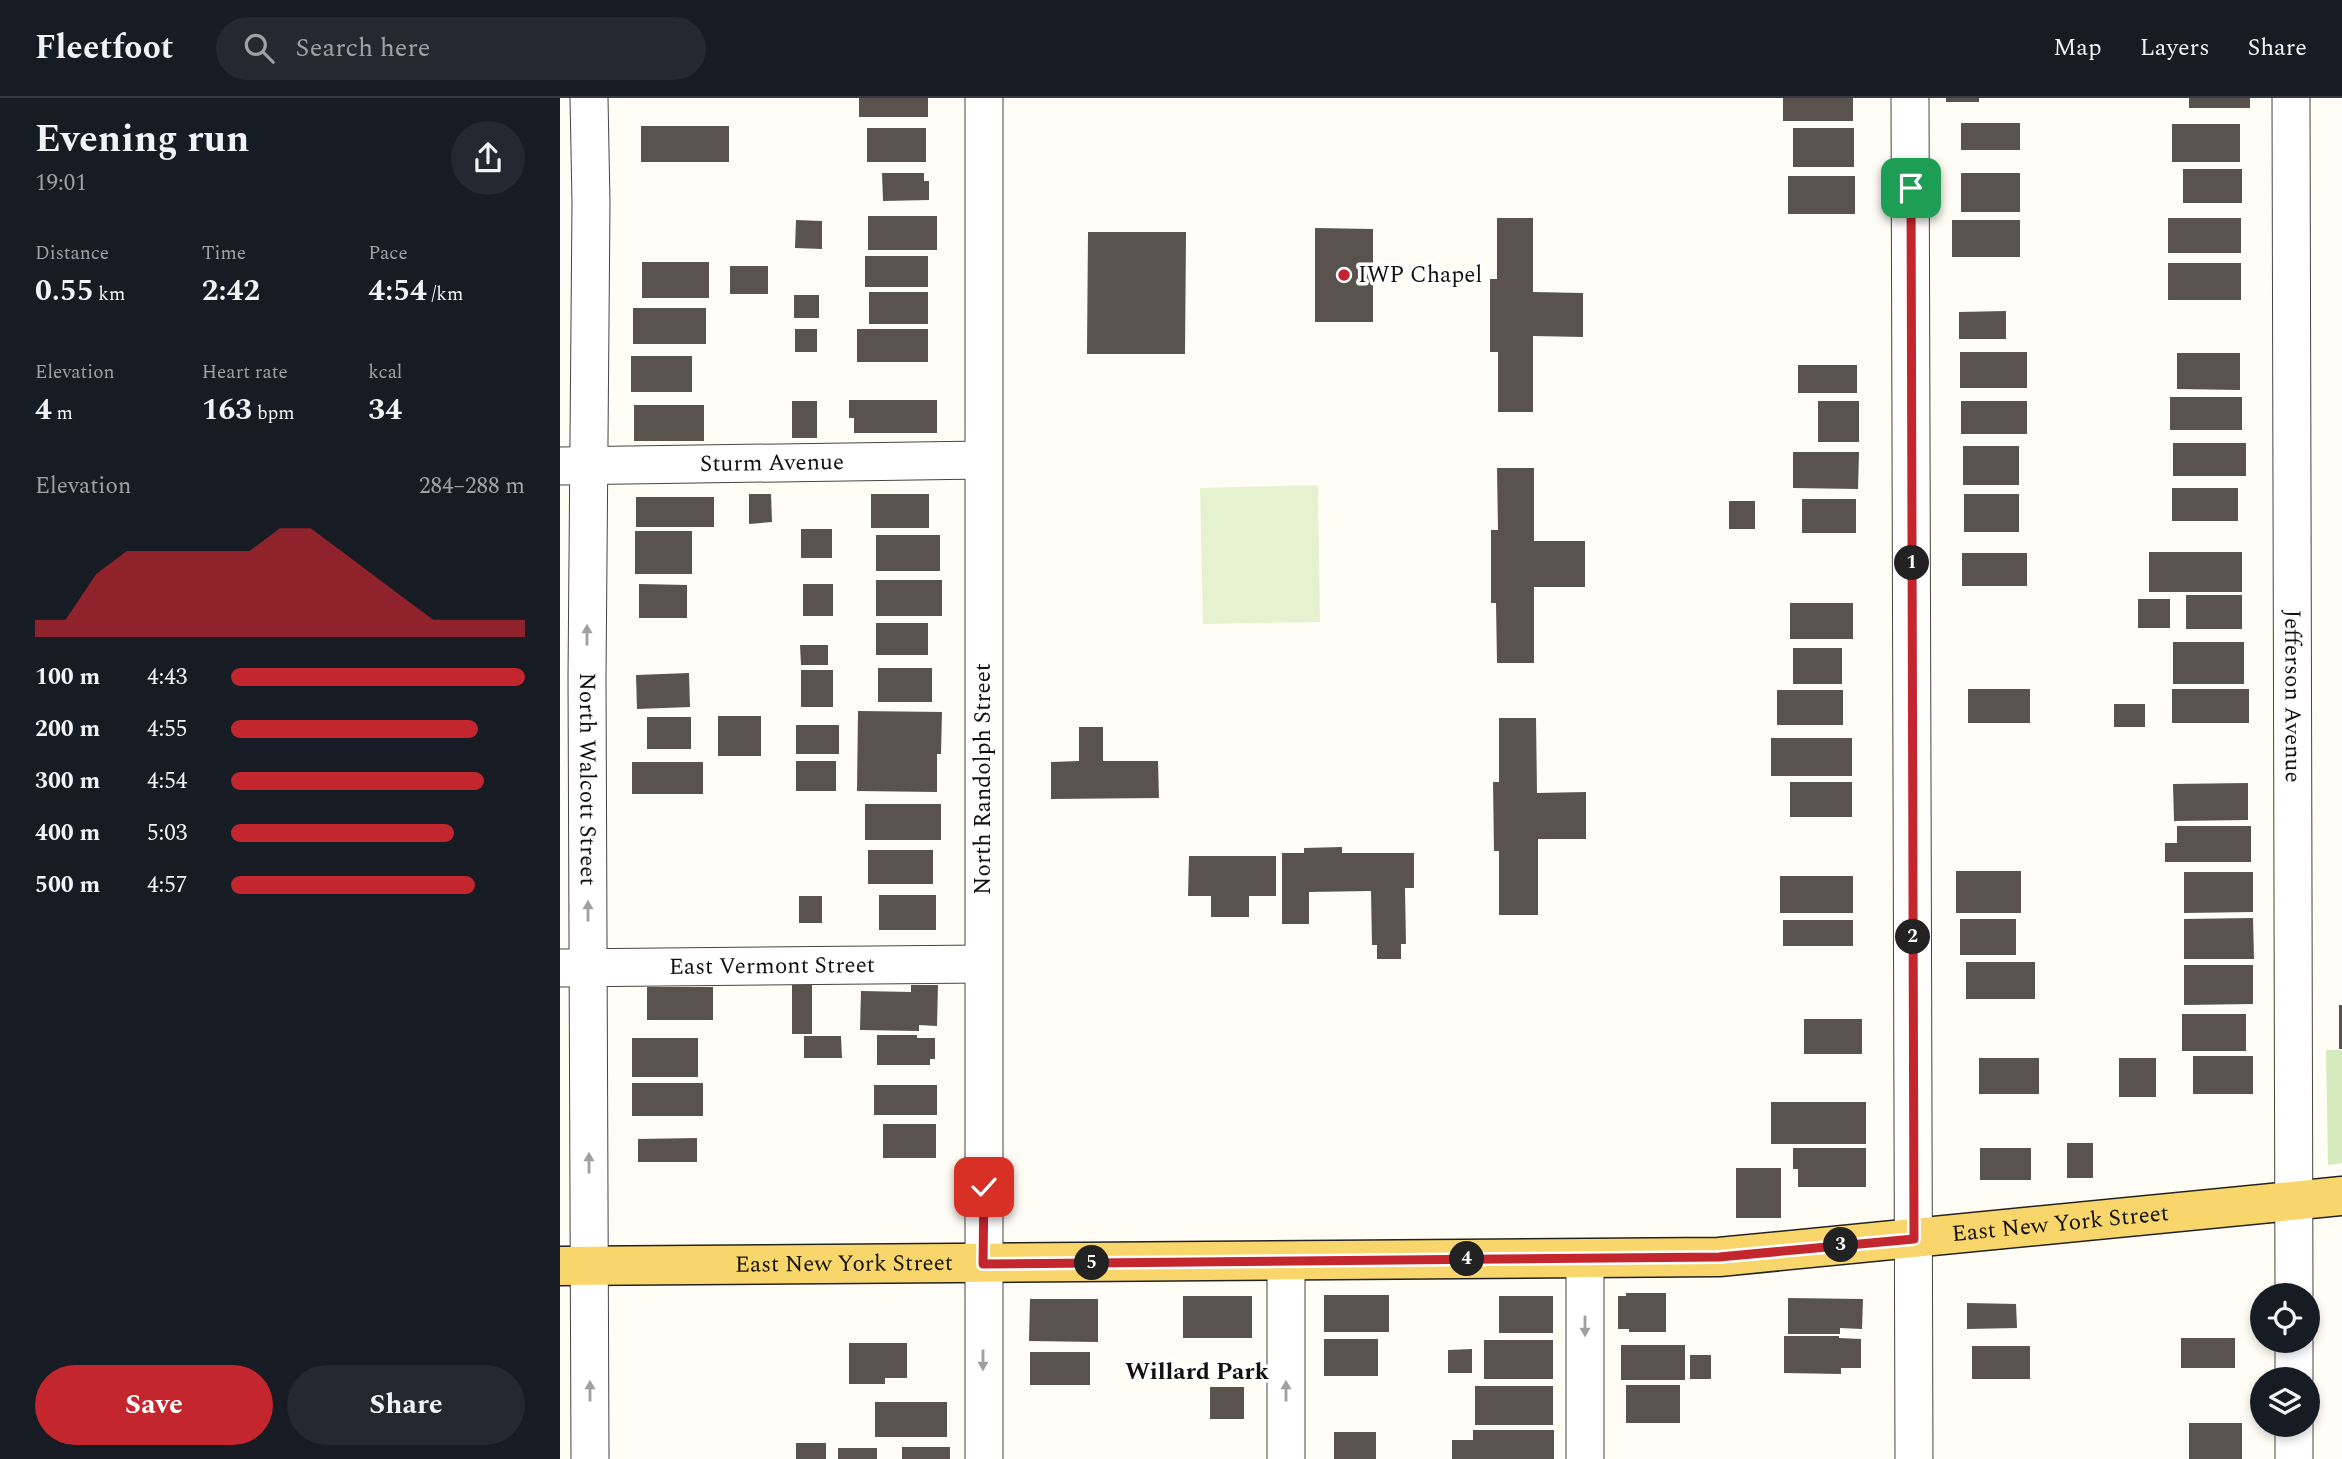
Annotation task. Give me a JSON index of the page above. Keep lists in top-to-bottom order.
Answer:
{
  "streets": {
    "main road": ["East New York Street"],
    "street": [
      "Sturm Avenue",
      "Jefferson Avenue",
      "North Walcott Street",
      "North Randolph Street",
      "East Vermont Street"
    ]
  },
  "crossings": [
    ["Sturm Avenue", "North Walcott Street"],
    ["Sturm Avenue", "North Randolph Street"],
    ["Jefferson Avenue", "East New York Street"],
    ["North Walcott Street", "East Vermont Street"],
    ["North Walcott Street", "East New York Street"],
    ["North Randolph Street", "East Vermont Street"],
    ["North Randolph Street", "East New York Street"]
  ],
  "one_way": ["North Walcott Street"],
  "districts": ["Willard Park"],
  "places": ["IWP Chapel"],
  "page": {
    "header": "Fleetfoot",
    "search": "Search here",
    "nav": ["Map", "Layers", "Share"],
    "heading": ["Evening run", "19:01"],
    "stats": [
      ["Distance", "0.55 km"],
      ["Time", "2:42"],
      ["Pace", "4:54 /km"],
      ["Elevation", "4 m"],
      ["Heart rate", "163 bpm"],
      ["kcal", "34"]
    ],
    "chart": ["Elevation", "284–288 m"],
    "pins": [
      "1",
      "2",
      "3",
      "4",
      "5"
    ],
    "list": [
      {
        "name": "100 m",
        "note": "4:43"
      },
      {
        "name": "200 m",
        "note": "4:55"
      },
      {
        "name": "300 m",
        "note": "4:54"
      },
      {
        "name": "400 m",
        "note": "5:03"
      },
      {
        "name": "500 m",
        "note": "4:57"
      }
    ],
    "buttons": ["Save", "Share"]
  }
}
